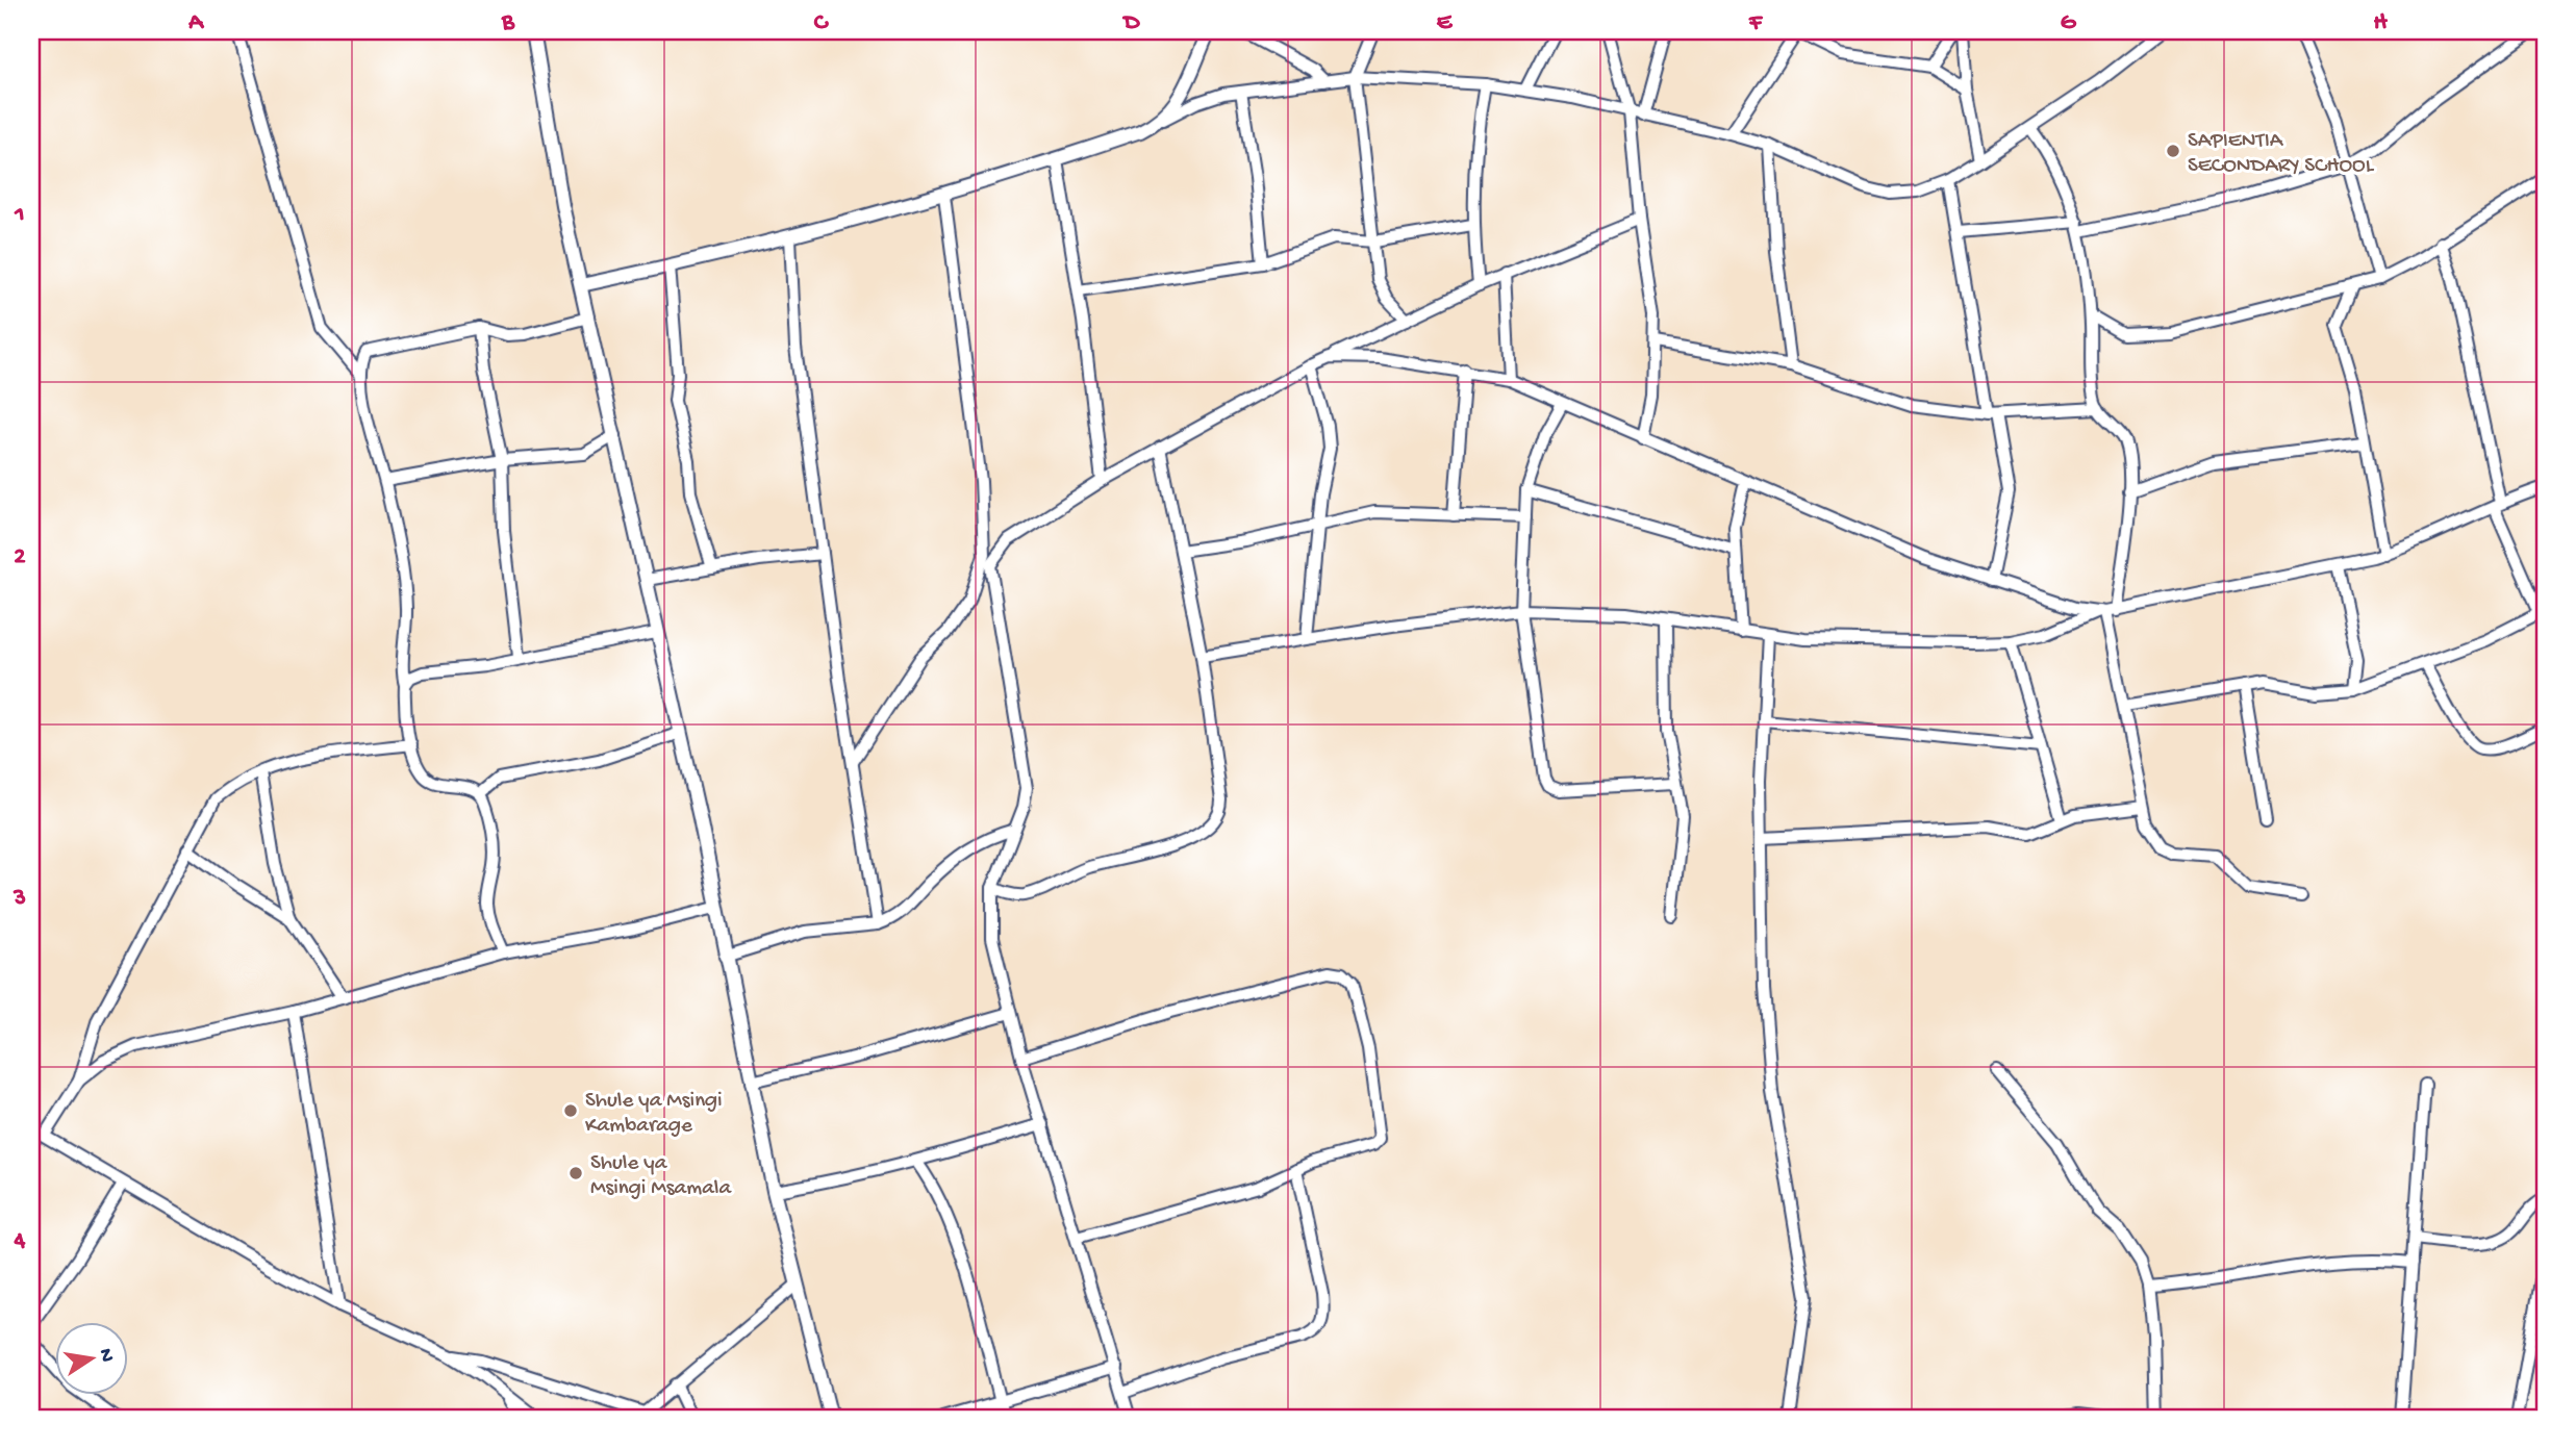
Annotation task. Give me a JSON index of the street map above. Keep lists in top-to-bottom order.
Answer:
{
  "places": ["SAPIENTIA SECONDARY SCHOOL", "Shule ya Msingi Kambarage", "Shule ya Msingi Msamala"],
  "north": "right",
  "grid": {
    "columns": [
      "A",
      "B",
      "C",
      "D",
      "E",
      "F",
      "G",
      "H"
    ],
    "rows": [
      "1",
      "2",
      "3",
      "4"
    ]
  }
}
